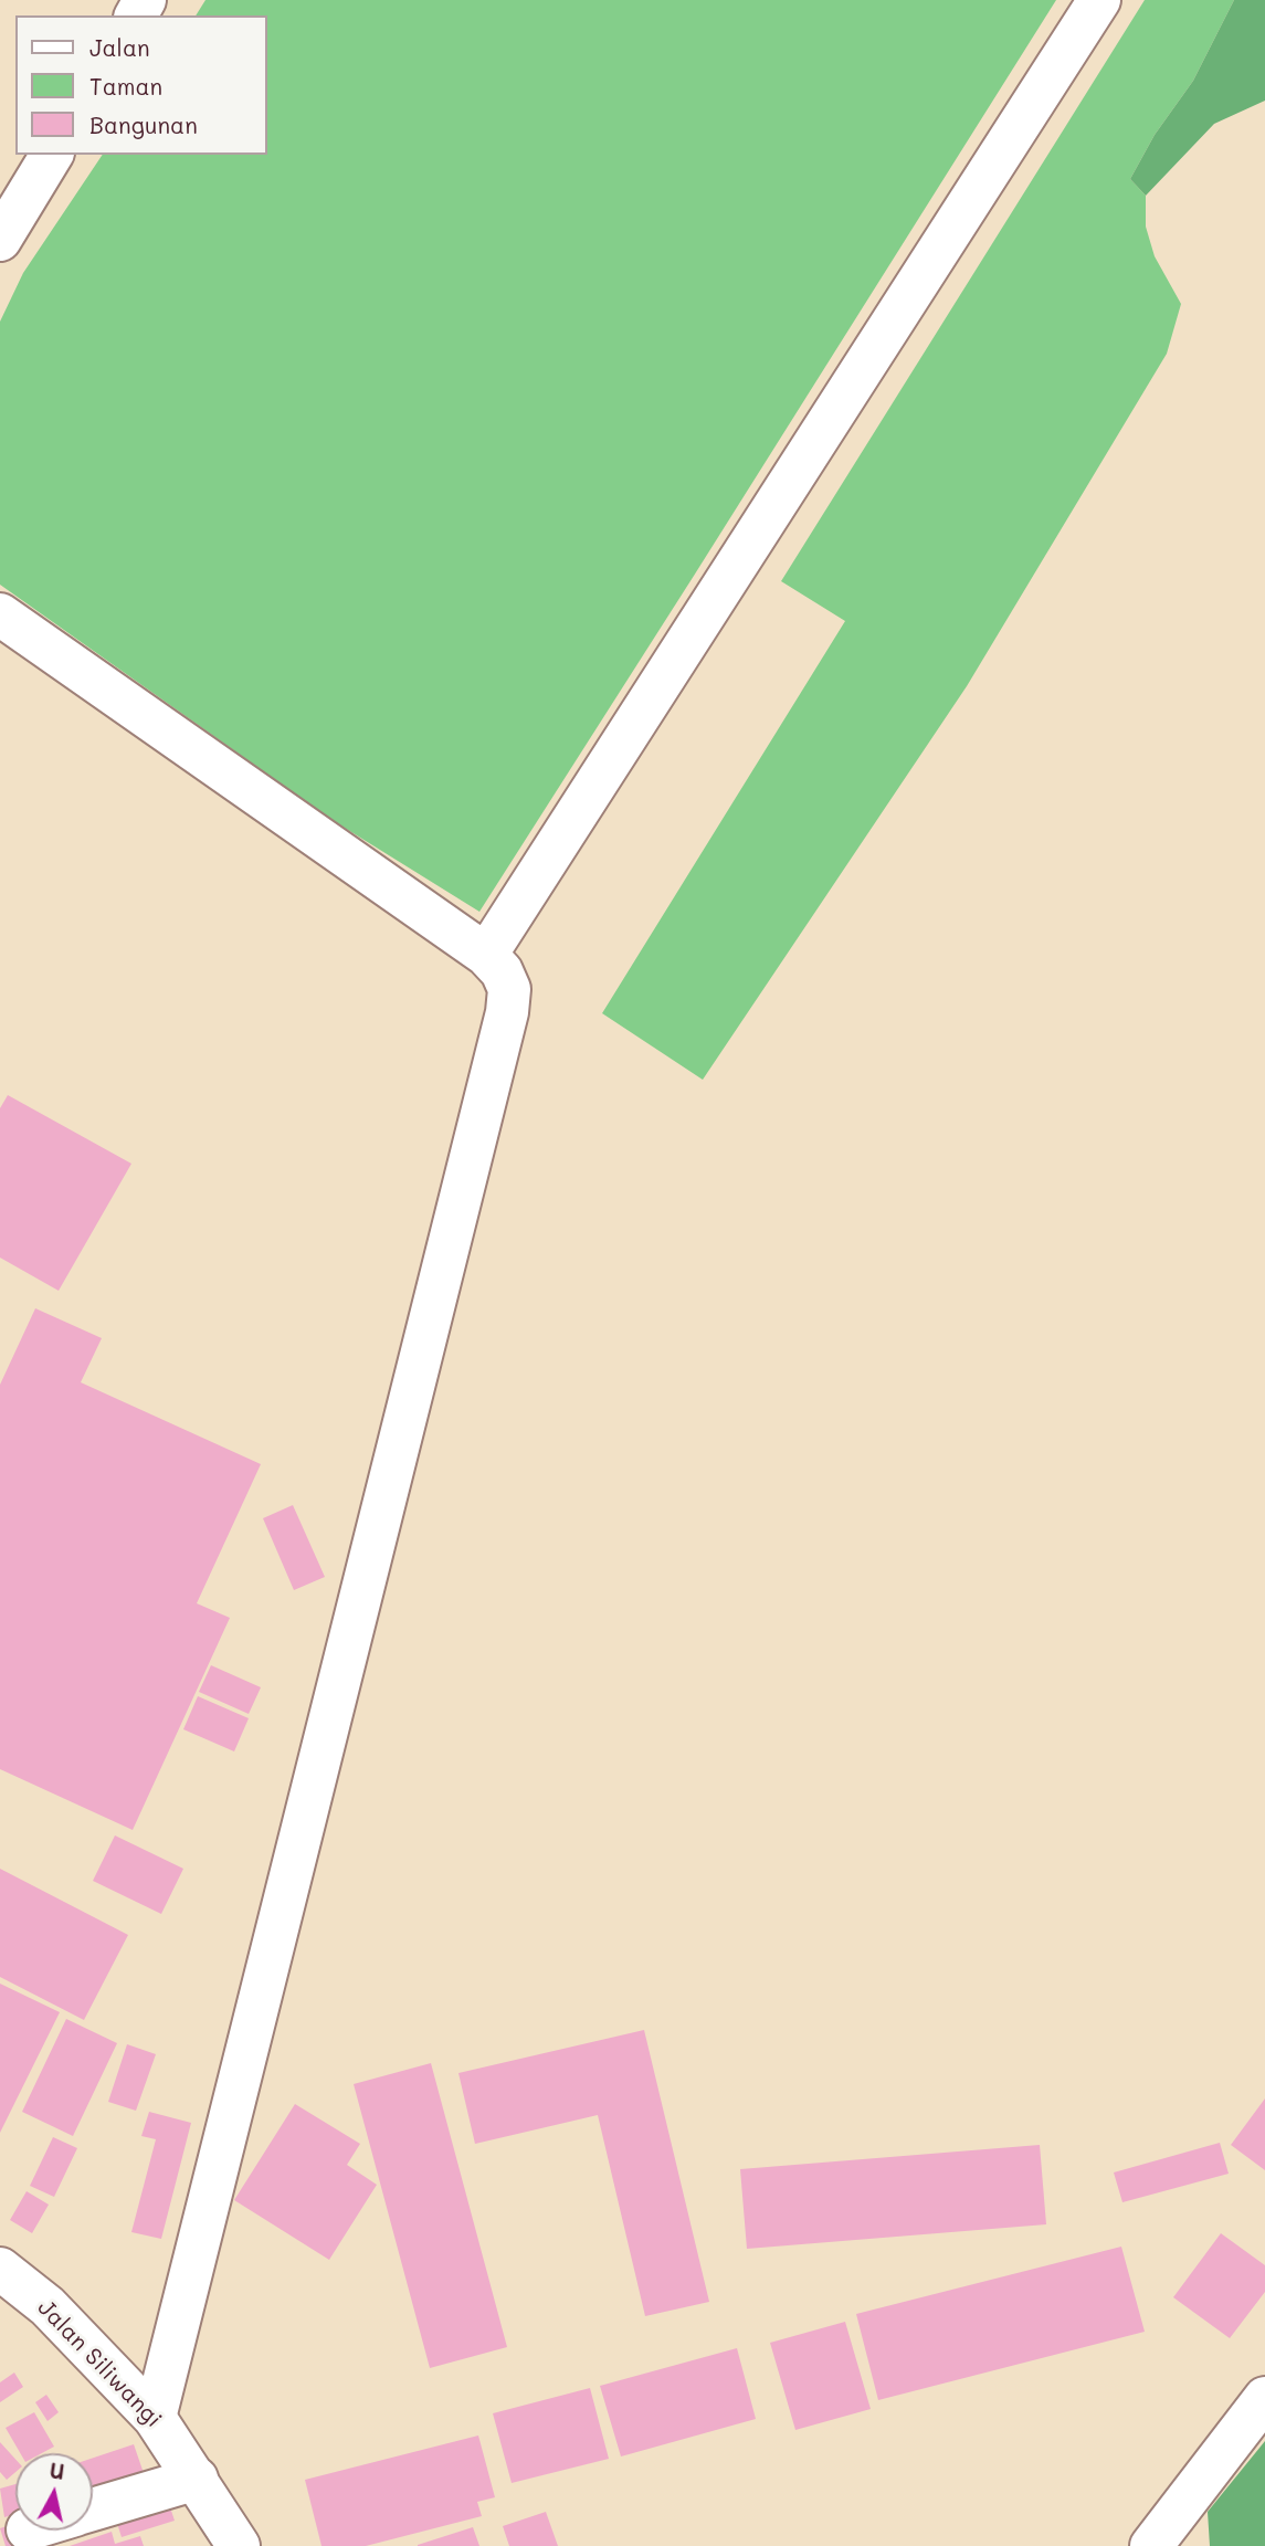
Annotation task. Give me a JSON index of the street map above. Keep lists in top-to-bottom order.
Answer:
{
  "streets": {
    "street": ["Jalan Siliwangi"]
  },
  "legend": ["Jalan", "Taman", "Bangunan"],
  "north": "top"
}
